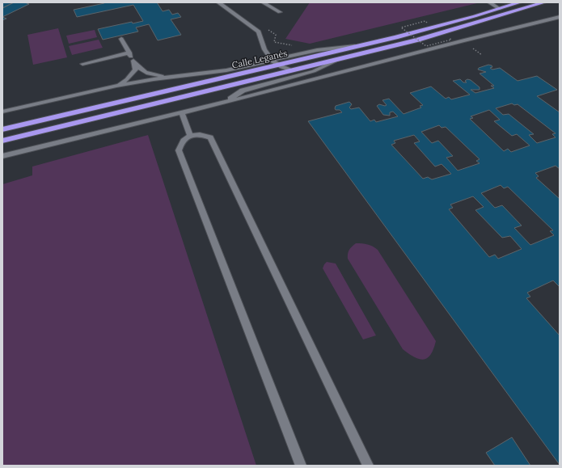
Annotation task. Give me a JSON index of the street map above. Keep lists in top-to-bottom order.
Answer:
{
  "streets": {
    "highway": ["Calle Leganés"]
  }
}
